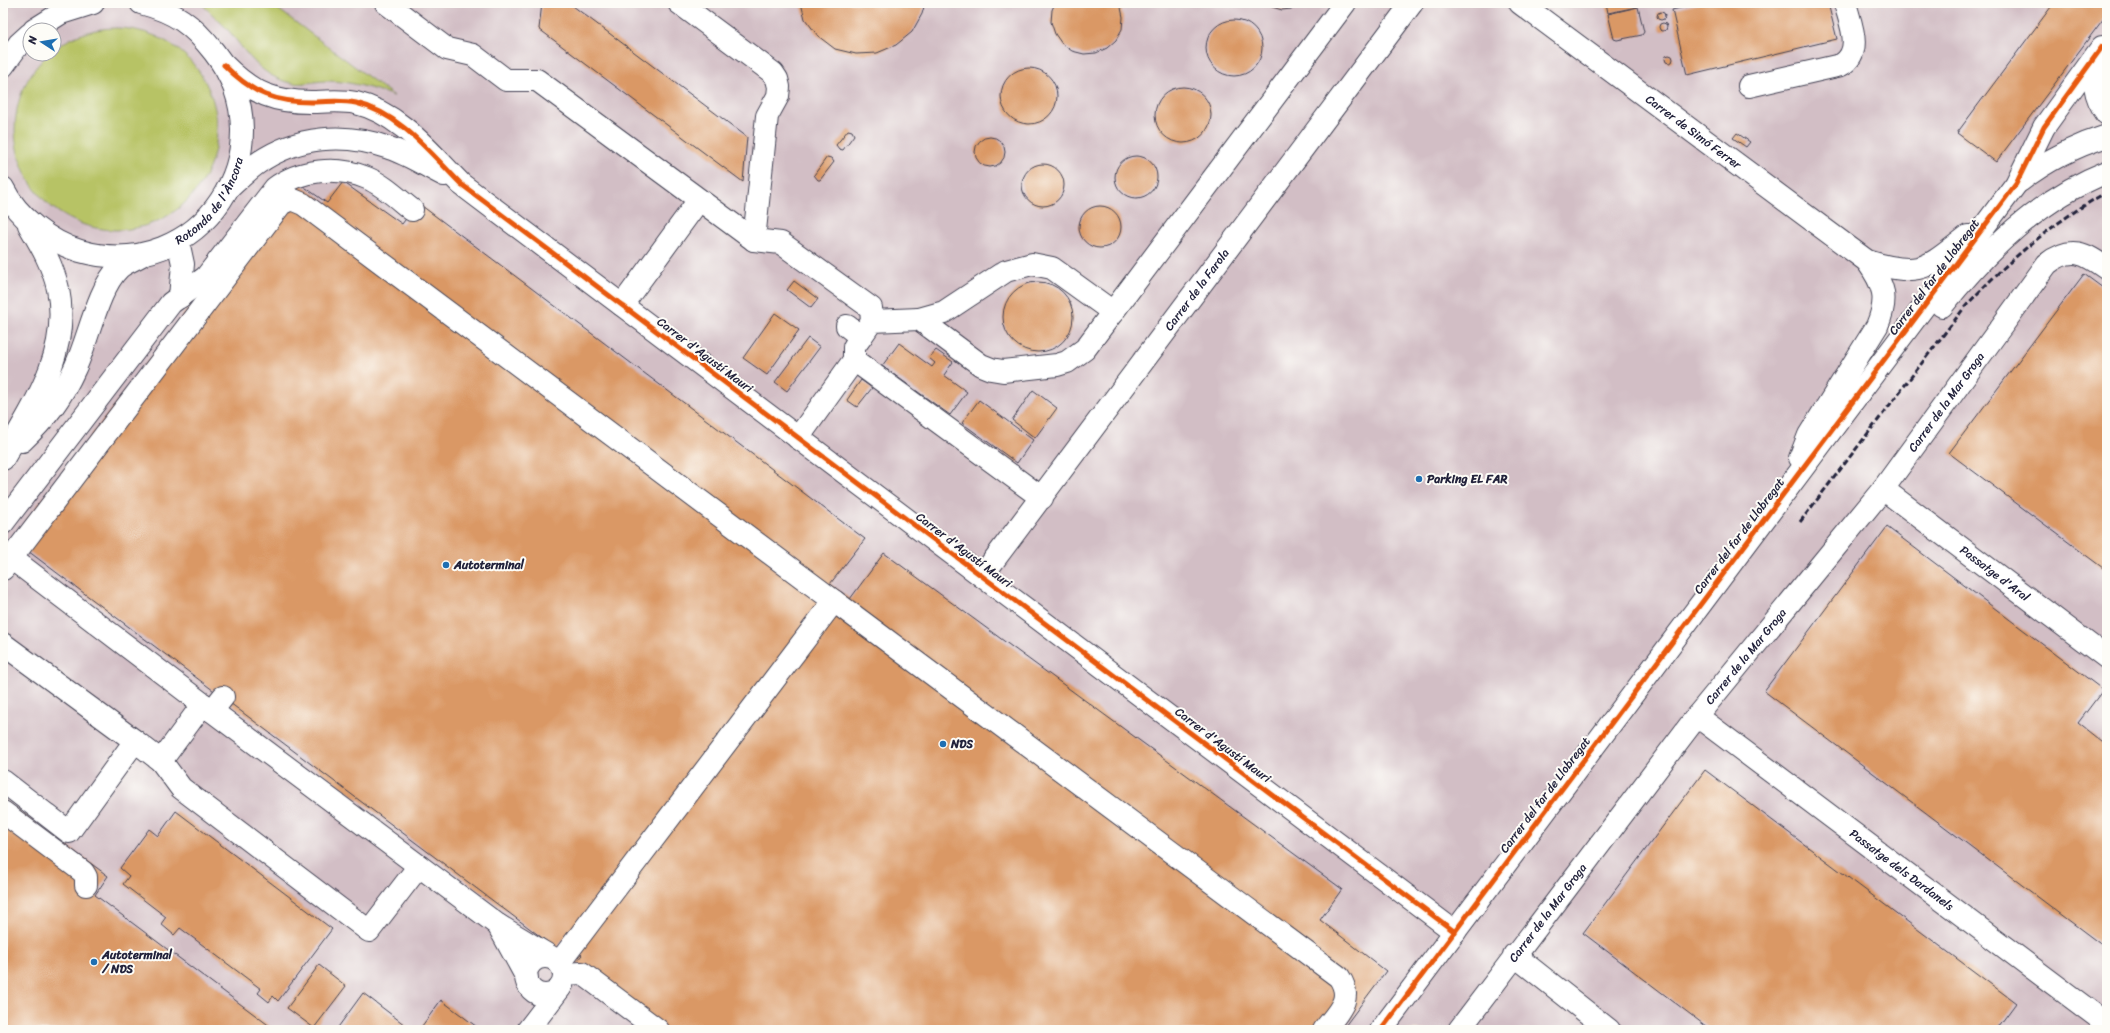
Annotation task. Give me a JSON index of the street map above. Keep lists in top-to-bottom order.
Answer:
{
  "streets": {
    "street": [
      "Carrer de Simó Ferrer",
      "Rotonda de l'Àncora",
      "Carrer del far de Llobregat",
      "Carrer de la Farola",
      "Carrer d'Agustí Mauri",
      "Carrer de la Mar Groga",
      "Passatge d'Aral",
      "Passatge dels Dardanels"
    ]
  },
  "crossings": [
    ["Carrer del far de Llobregat", "Carrer d'Agustí Mauri"],
    ["Carrer de la Farola", "Carrer d'Agustí Mauri"],
    ["Carrer de la Mar Groga", "Passatge d'Aral"],
    ["Carrer de la Mar Groga", "Passatge dels Dardanels"]
  ],
  "places": [
    "Parking EL FAR",
    "Autoterminal",
    "NDS",
    "Autoterminal / NDS"
  ],
  "north": "left"
}
